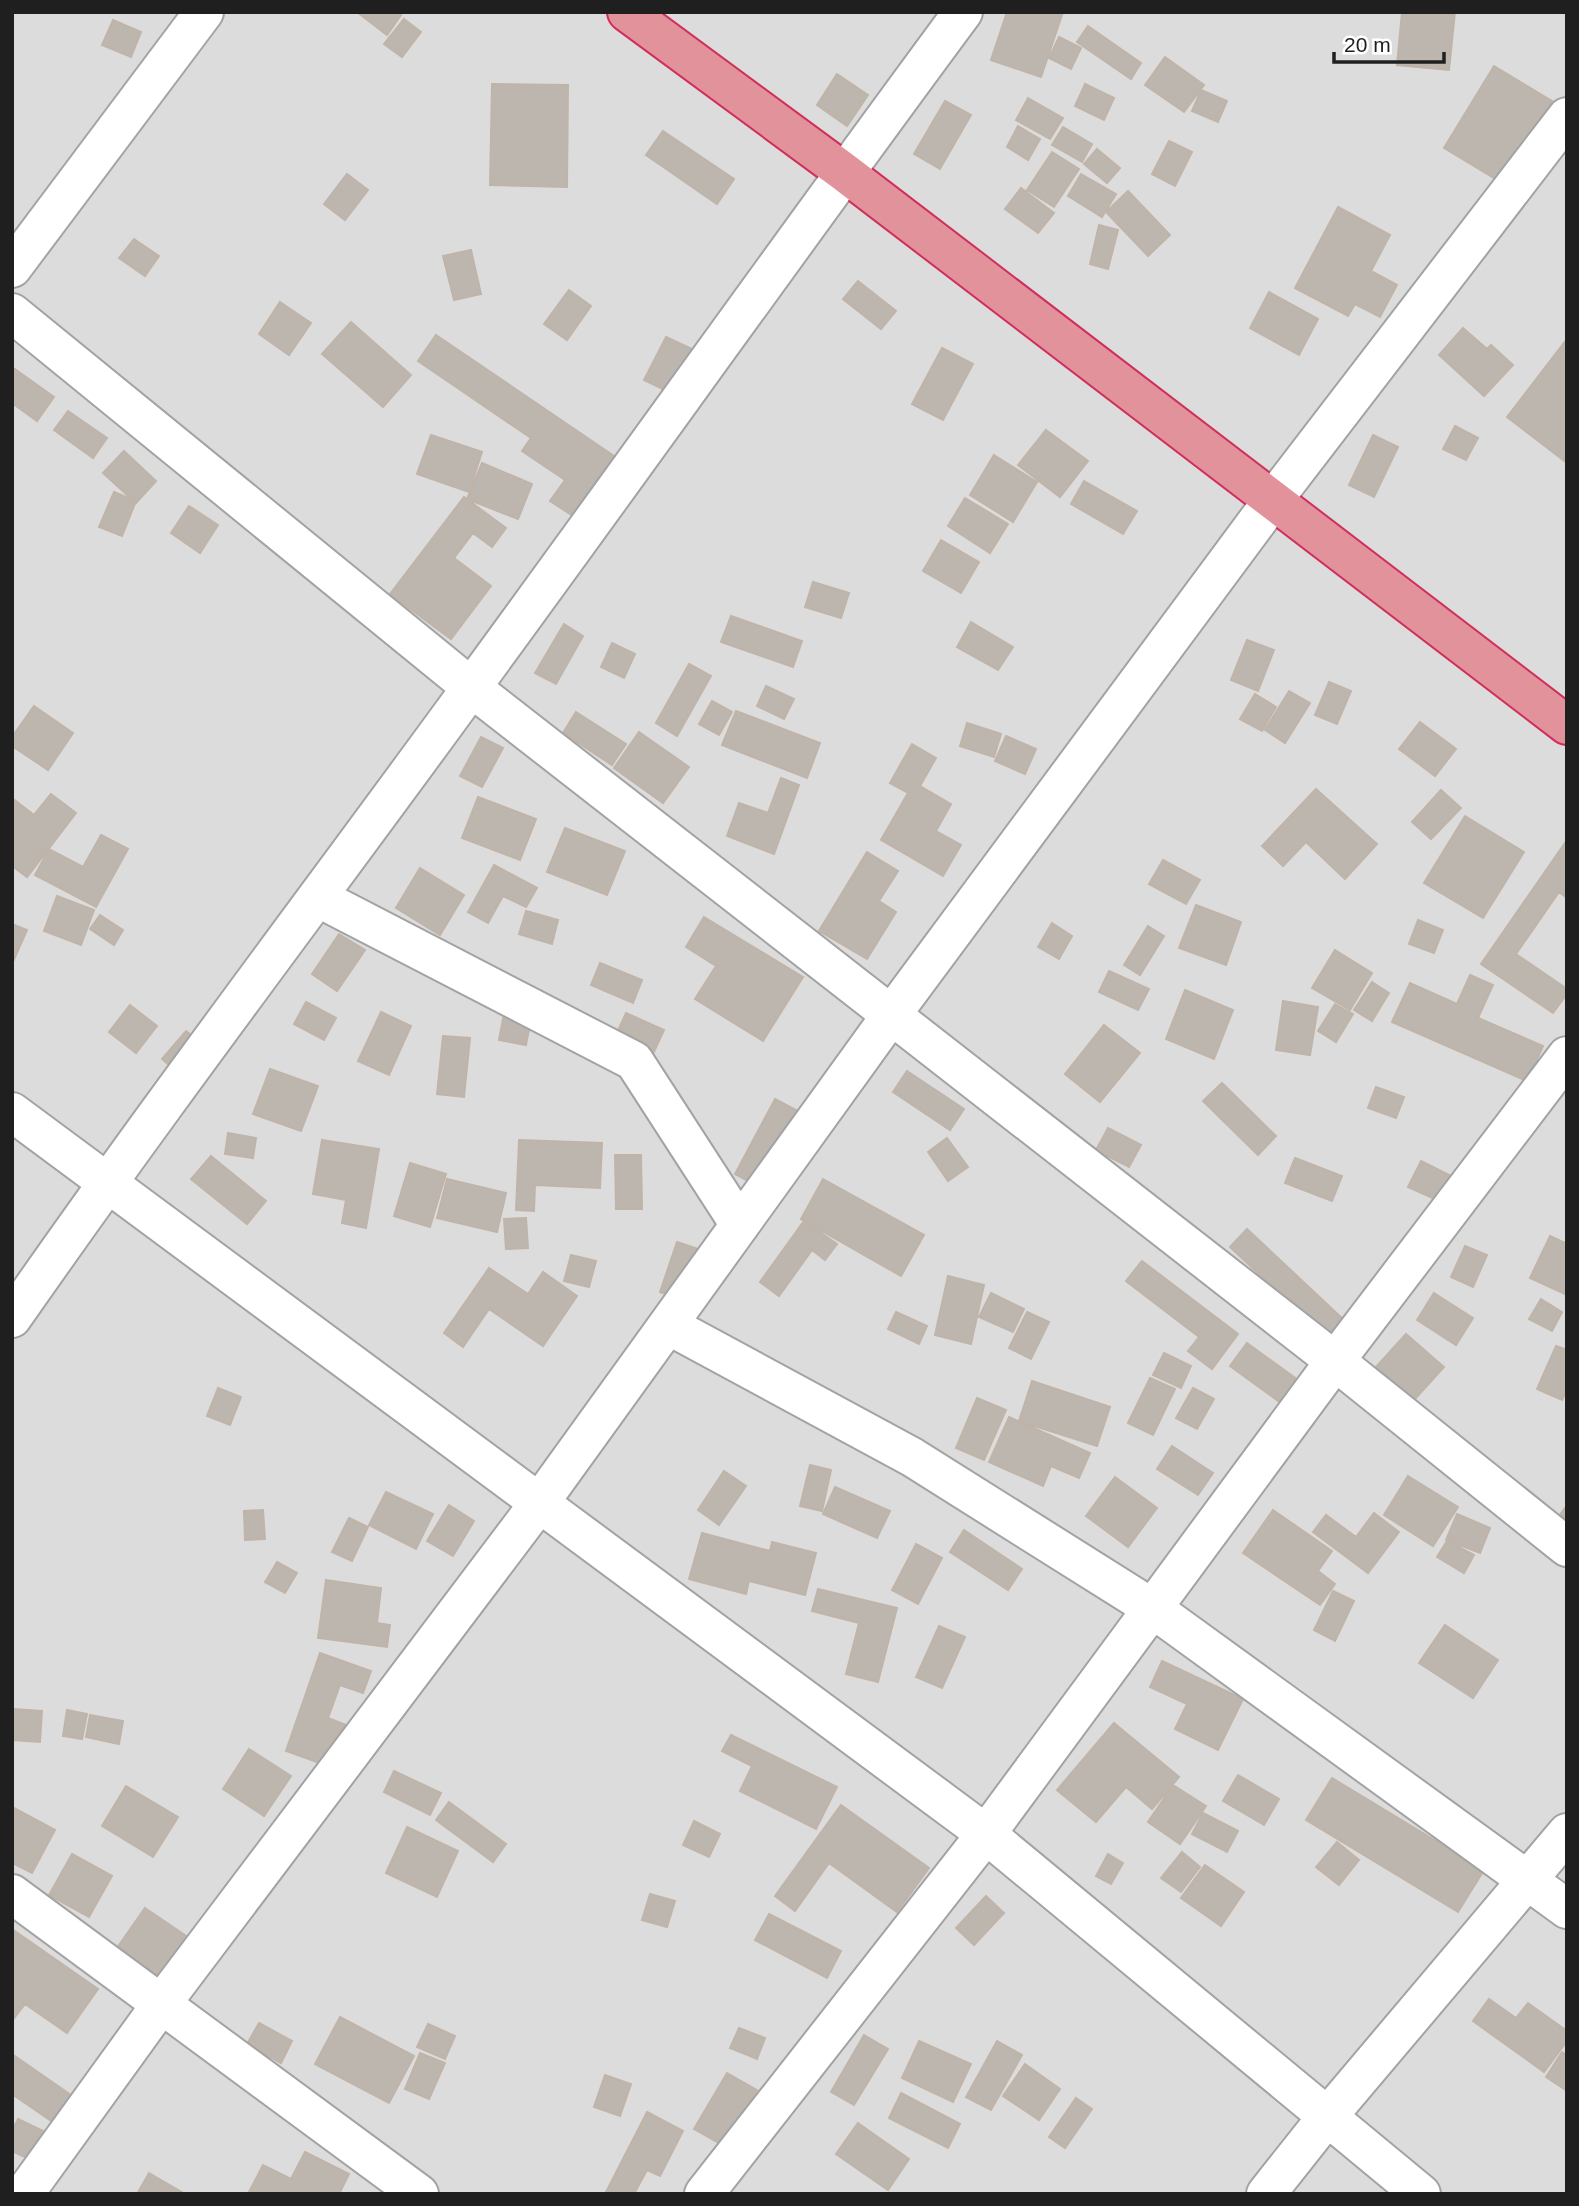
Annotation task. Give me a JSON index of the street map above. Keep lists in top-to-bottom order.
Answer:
{
  "scale_bar": "20 m"
}
